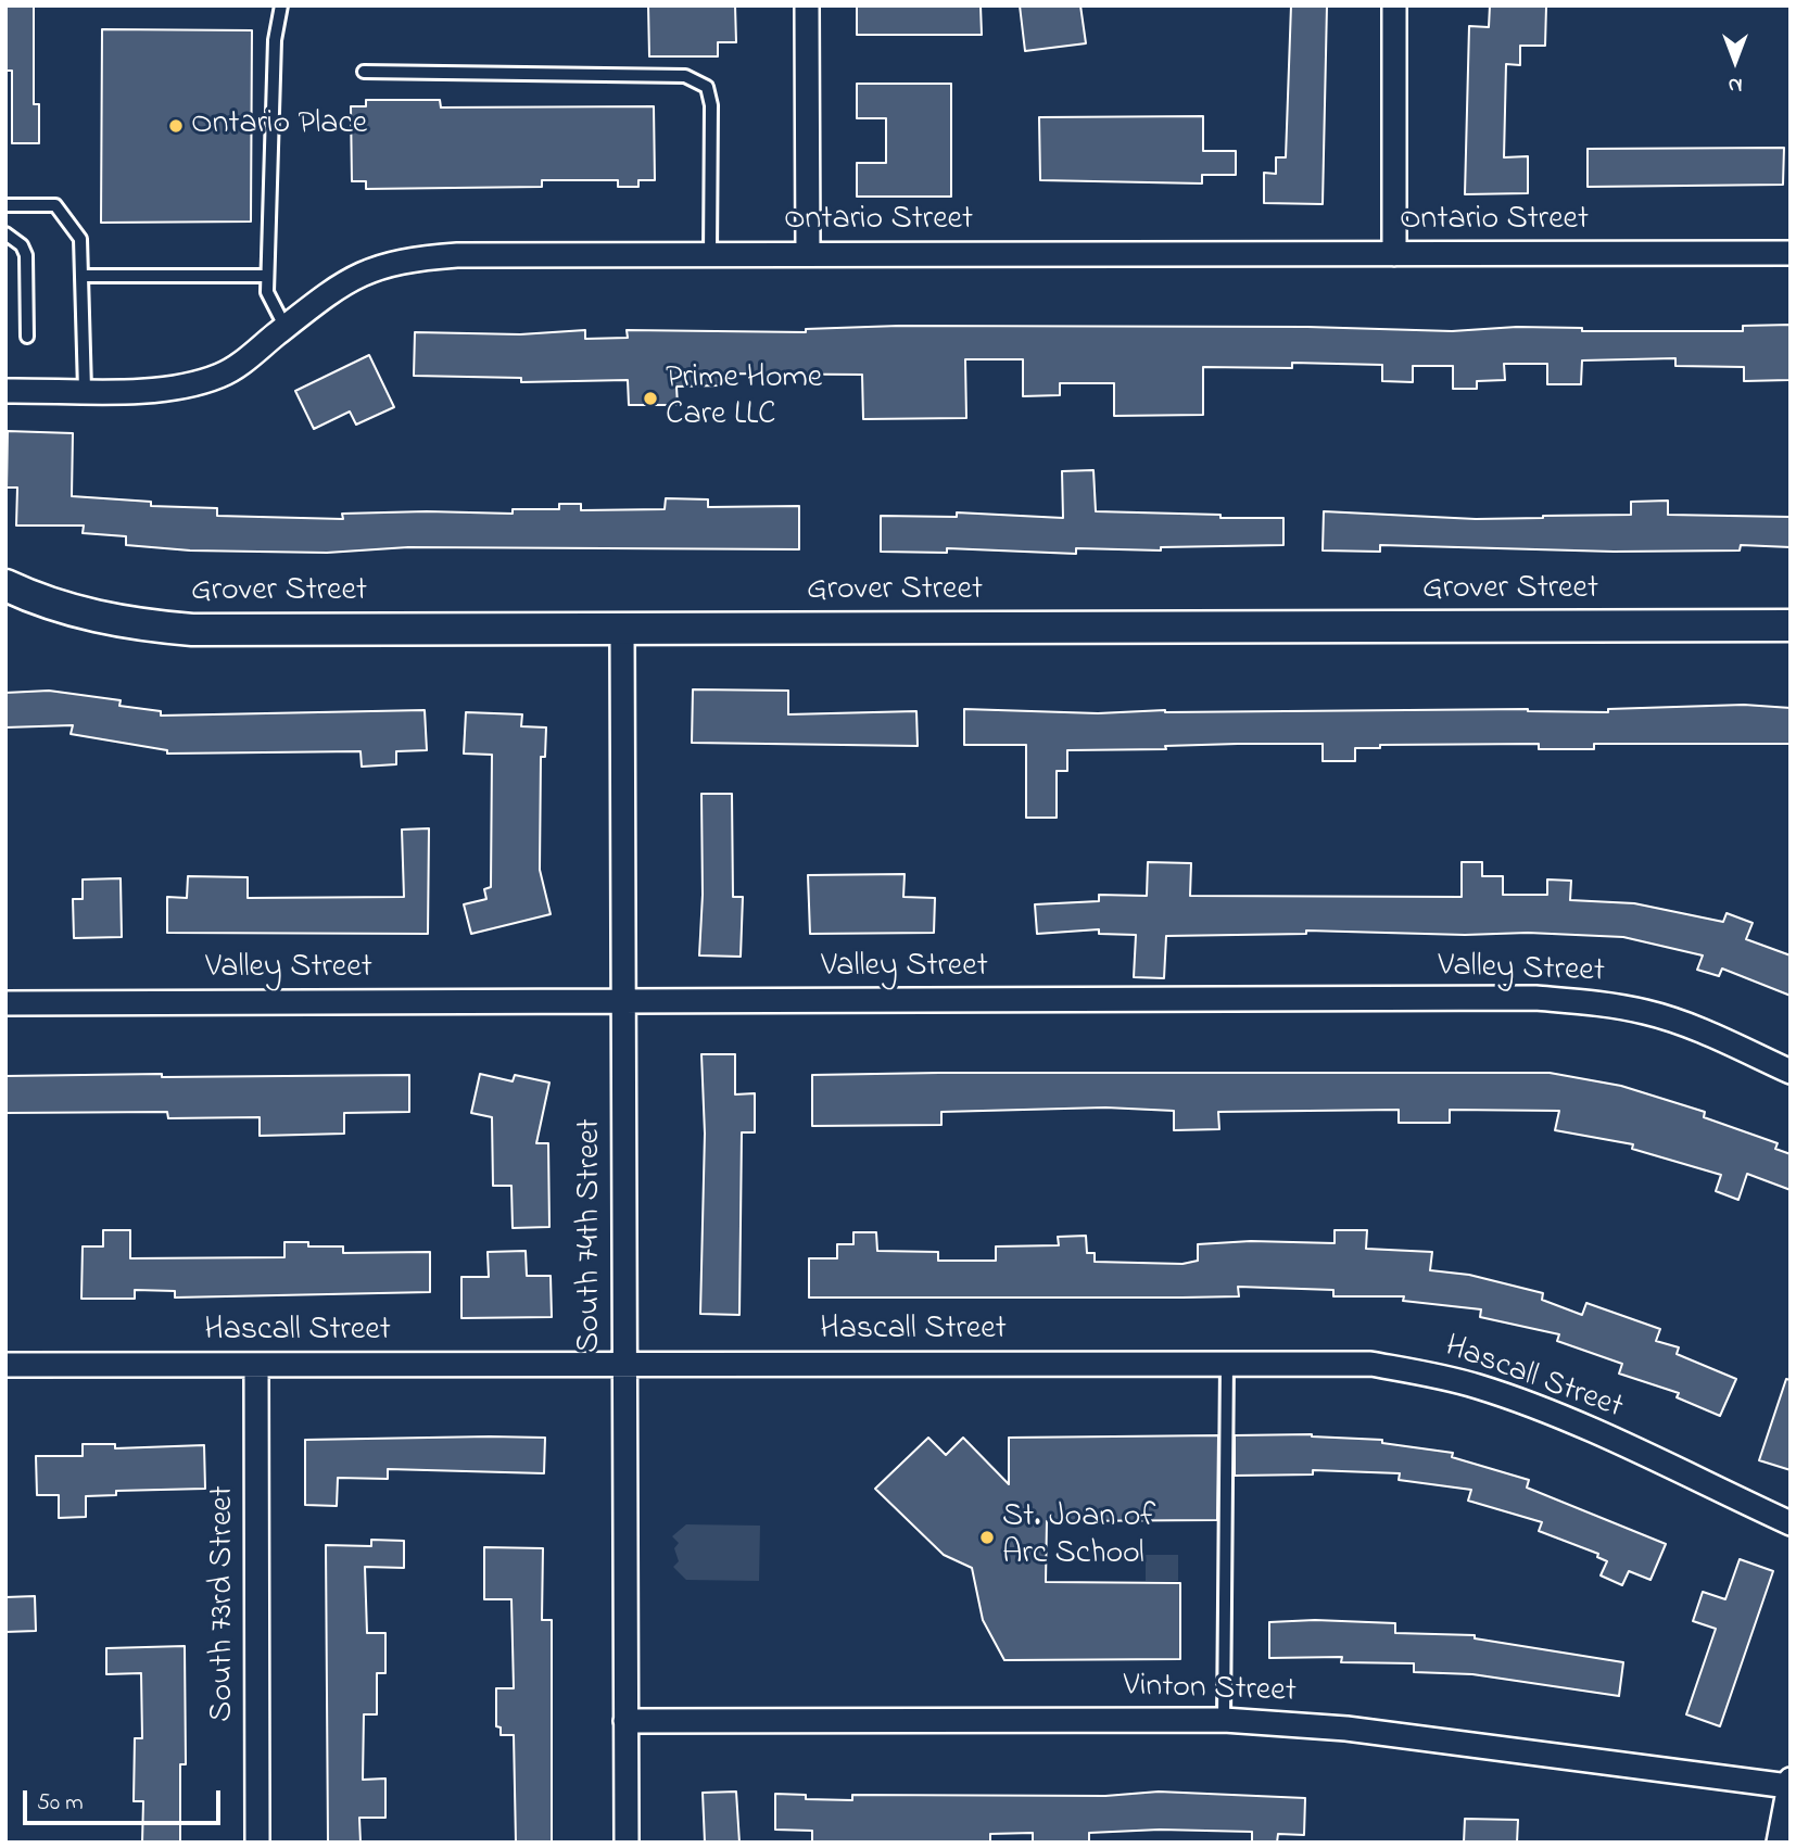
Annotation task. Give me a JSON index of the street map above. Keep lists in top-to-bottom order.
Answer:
{
  "streets": {
    "street": [
      "Ontario Street",
      "Grover Street",
      "Valley Street",
      "South 74th Street",
      "Hascall Street",
      "South 73rd Street",
      "Vinton Street"
    ]
  },
  "crossings": [
    ["Grover Street", "South 74th Street"],
    ["Valley Street", "South 74th Street"],
    ["South 74th Street", "Hascall Street"],
    ["South 74th Street", "Vinton Street"],
    ["Hascall Street", "South 73rd Street"]
  ],
  "places": ["Ontario Place", "Prime Home Care LLC", "St. Joan of Arc School"],
  "scale_bar": "50 m",
  "north": "bottom"
}
